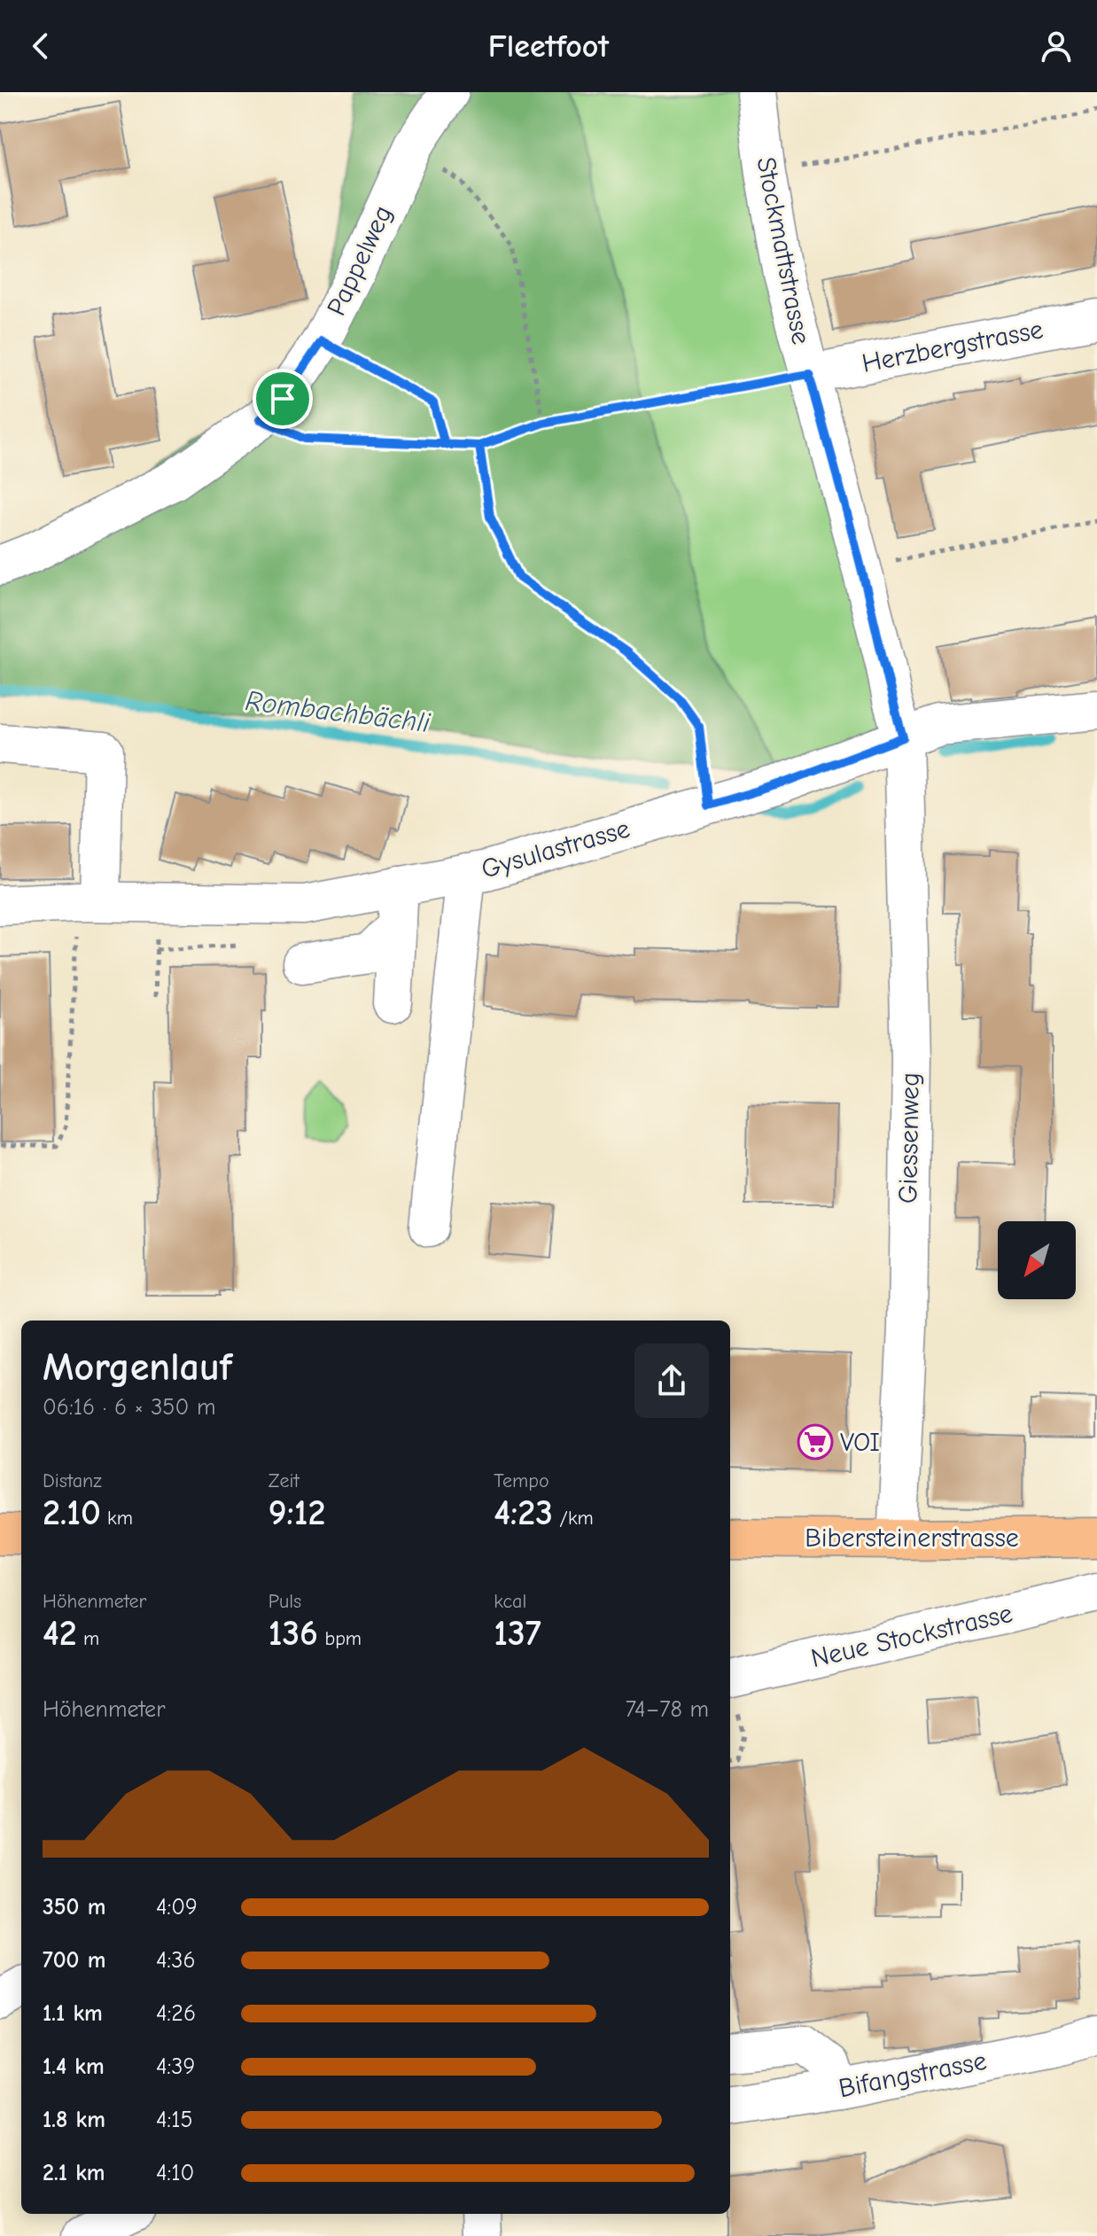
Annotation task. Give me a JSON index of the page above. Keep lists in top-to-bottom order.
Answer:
{
  "streets": {
    "main road": ["Bibersteinerstrasse"],
    "street": [
      "Stockmattstrasse",
      "Pappelweg",
      "Herzbergstrasse",
      "Gysulastrasse",
      "Giessenweg",
      "Neue Stockstrasse",
      "Bifangstrasse"
    ]
  },
  "crossings": [
    ["Stockmattstrasse", "Herzbergstrasse"],
    ["Stockmattstrasse", "Gysulastrasse"],
    ["Stockmattstrasse", "Giessenweg"],
    ["Gysulastrasse", "Giessenweg"],
    ["Giessenweg", "Bibersteinerstrasse"]
  ],
  "water": ["Rombachbächli"],
  "places": {
    "supermarket": ["VOI"]
  },
  "north": "bottom left",
  "page": {
    "header": "Fleetfoot",
    "heading": ["Morgenlauf", "06:16 · 6 × 350 m"],
    "stats": [
      ["Distanz", "2.10 km"],
      ["Zeit", "9:12"],
      ["Tempo", "4:23 /km"],
      ["Höhenmeter", "42 m"],
      ["Puls", "136 bpm"],
      ["kcal", "137"]
    ],
    "chart": ["Höhenmeter", "74–78 m"],
    "list": [
      {
        "name": "350 m",
        "note": "4:09"
      },
      {
        "name": "700 m",
        "note": "4:36"
      },
      {
        "name": "1.1 km",
        "note": "4:26"
      },
      {
        "name": "1.4 km",
        "note": "4:39"
      },
      {
        "name": "1.8 km",
        "note": "4:15"
      },
      {
        "name": "2.1 km",
        "note": "4:10"
      }
    ]
  }
}
